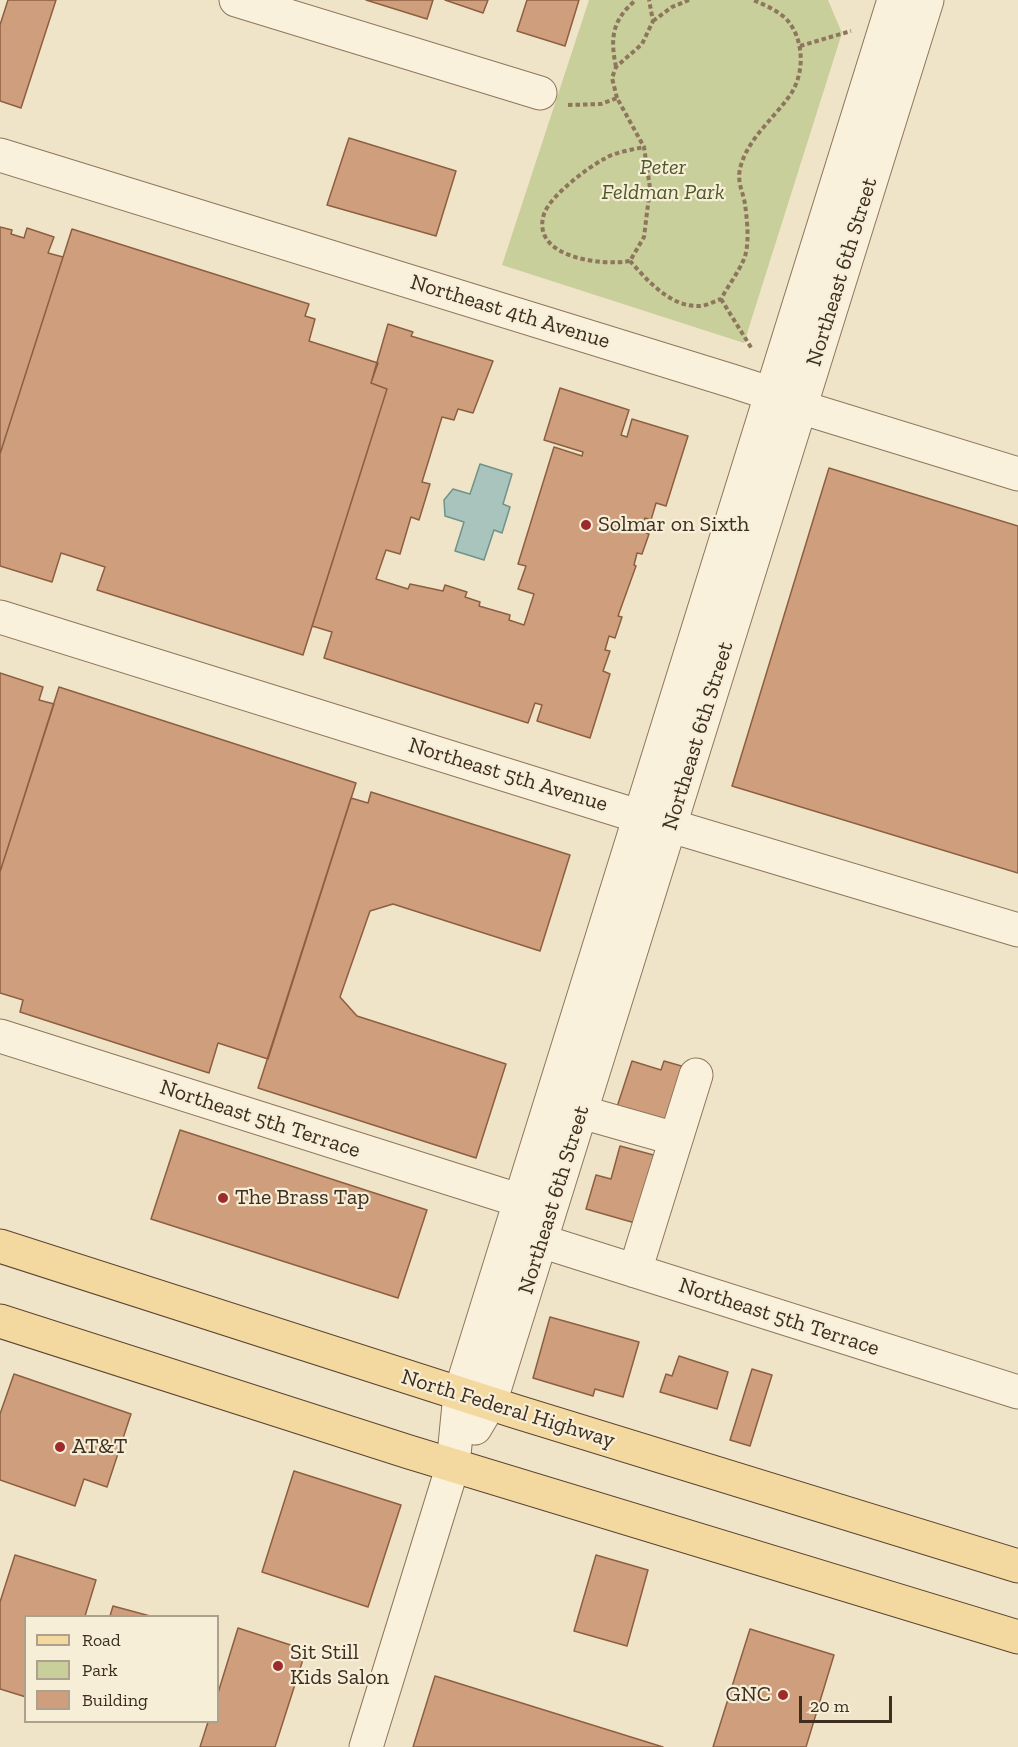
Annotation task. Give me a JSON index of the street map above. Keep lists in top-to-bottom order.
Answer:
{
  "streets": {
    "main road": ["North Federal Highway"],
    "street": [
      "Northeast 6th Street",
      "Northeast 4th Avenue",
      "Northeast 5th Avenue",
      "Northeast 5th Terrace"
    ]
  },
  "crossings": [
    ["Northeast 6th Street", "Northeast 4th Avenue"],
    ["Northeast 6th Street", "Northeast 5th Avenue"],
    ["Northeast 6th Street", "Northeast 5th Terrace"],
    ["Northeast 6th Street", "North Federal Highway"]
  ],
  "parks": ["Peter Feldman Park"],
  "places": [
    "Solmar on Sixth",
    "The Brass Tap",
    "AT&T",
    "Sit Still Kids Salon",
    "GNC"
  ],
  "legend": ["Road", "Park", "Building"],
  "scale_bar": "20 m"
}
